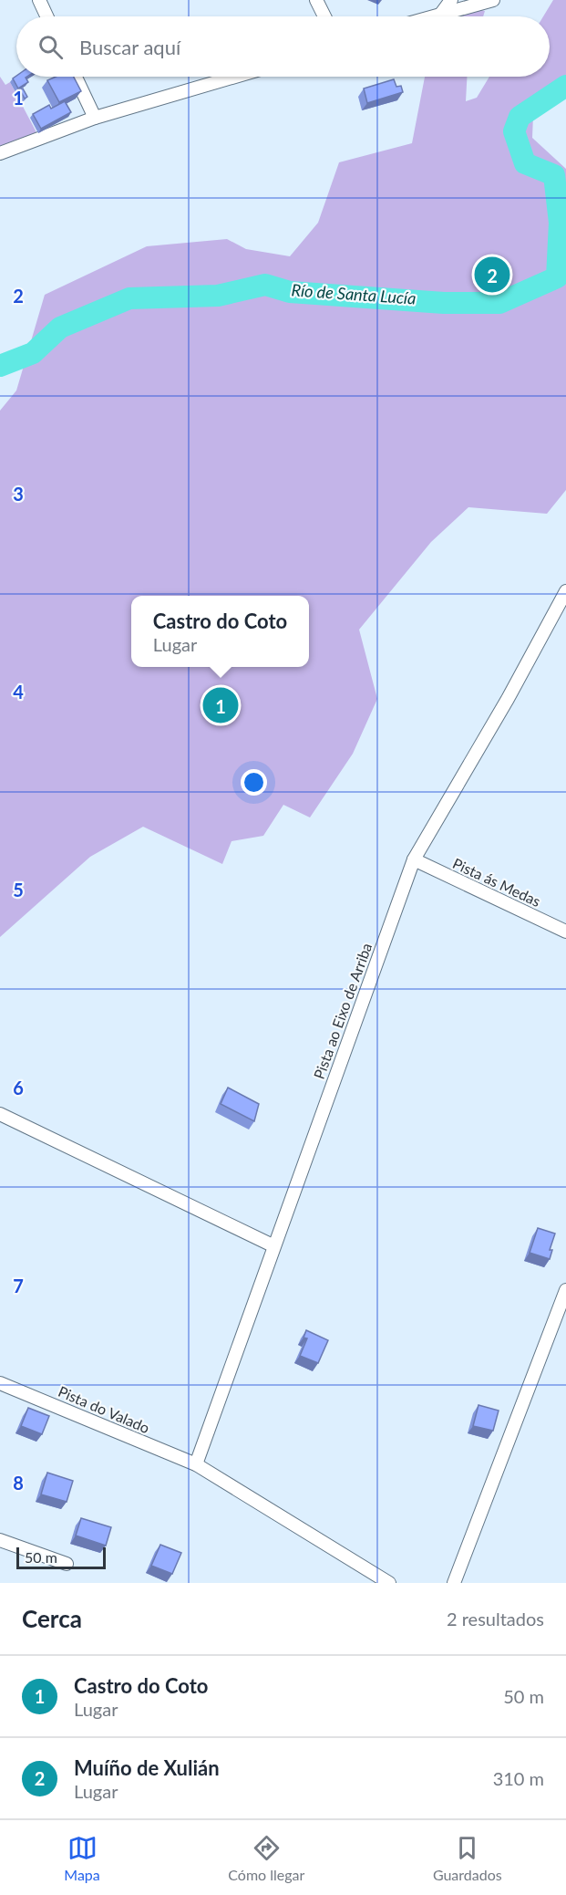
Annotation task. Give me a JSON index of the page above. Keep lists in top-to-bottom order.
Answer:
{
  "streets": {
    "street": ["Pista ás Medas", "Pista ao Eixo de Arriba", "Pista do Valado"]
  },
  "crossings": [
    ["Pista ás Medas", "Pista ao Eixo de Arriba"],
    ["Pista ao Eixo de Arriba", "Pista do Valado"]
  ],
  "water": ["Río de Santa Lucía"],
  "scale_bar": "50 m",
  "page": {
    "search": "Buscar aquí",
    "pins": ["2", "1"],
    "popup": ["Castro do Coto", "Lugar"],
    "scale": "50 m",
    "heading": ["Cerca", "2 resultados"],
    "list": [
      {
        "mark": "1",
        "name": "Castro do Coto",
        "note": "Lugar",
        "value": "50 m"
      },
      {
        "mark": "2",
        "name": "Muíño de Xulián",
        "note": "Lugar",
        "value": "310 m"
      }
    ],
    "nav": ["Mapa", "Cómo llegar", "Guardados"]
  },
  "grid": {
    "rows": [
      "1",
      "2",
      "3",
      "4",
      "5",
      "6",
      "7",
      "8"
    ]
  }
}
